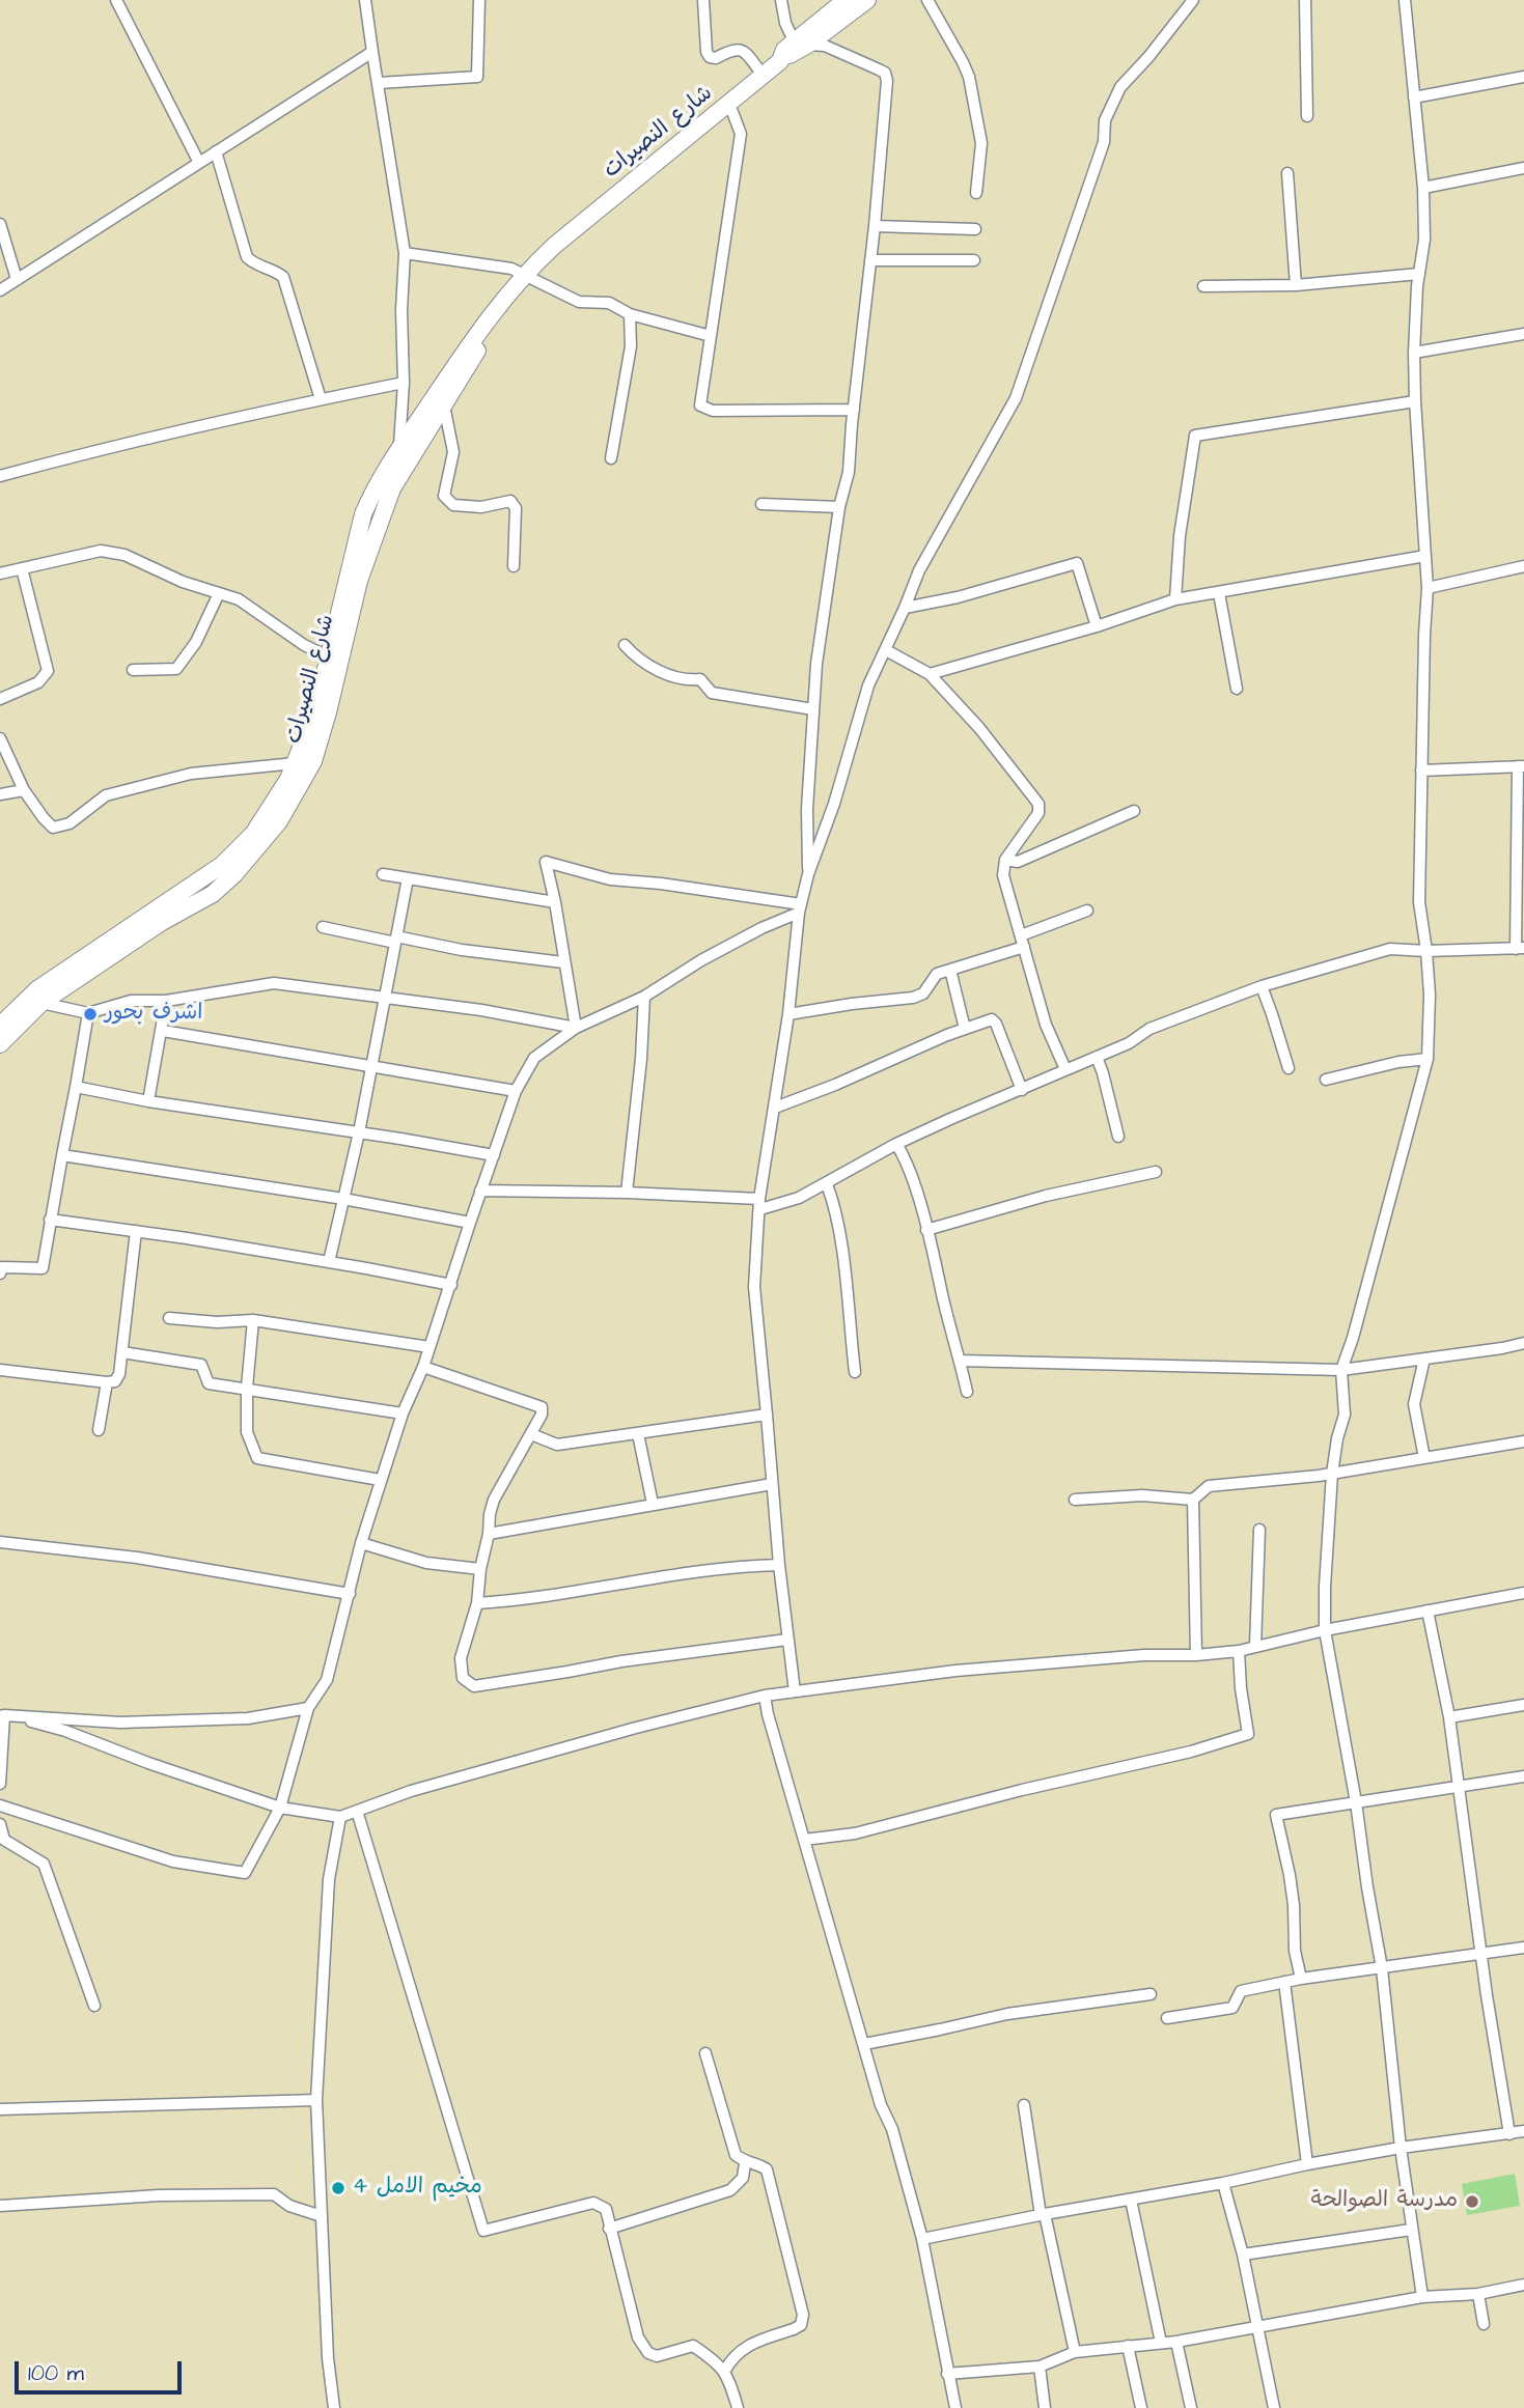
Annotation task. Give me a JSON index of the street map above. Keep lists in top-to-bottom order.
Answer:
{
  "streets": {
    "main road": ["شارع النصيرات"]
  },
  "places": ["اشرف بحور", "مخيم الامل 4", "مدرسة الصوالحة"],
  "scale_bar": "100 m"
}
